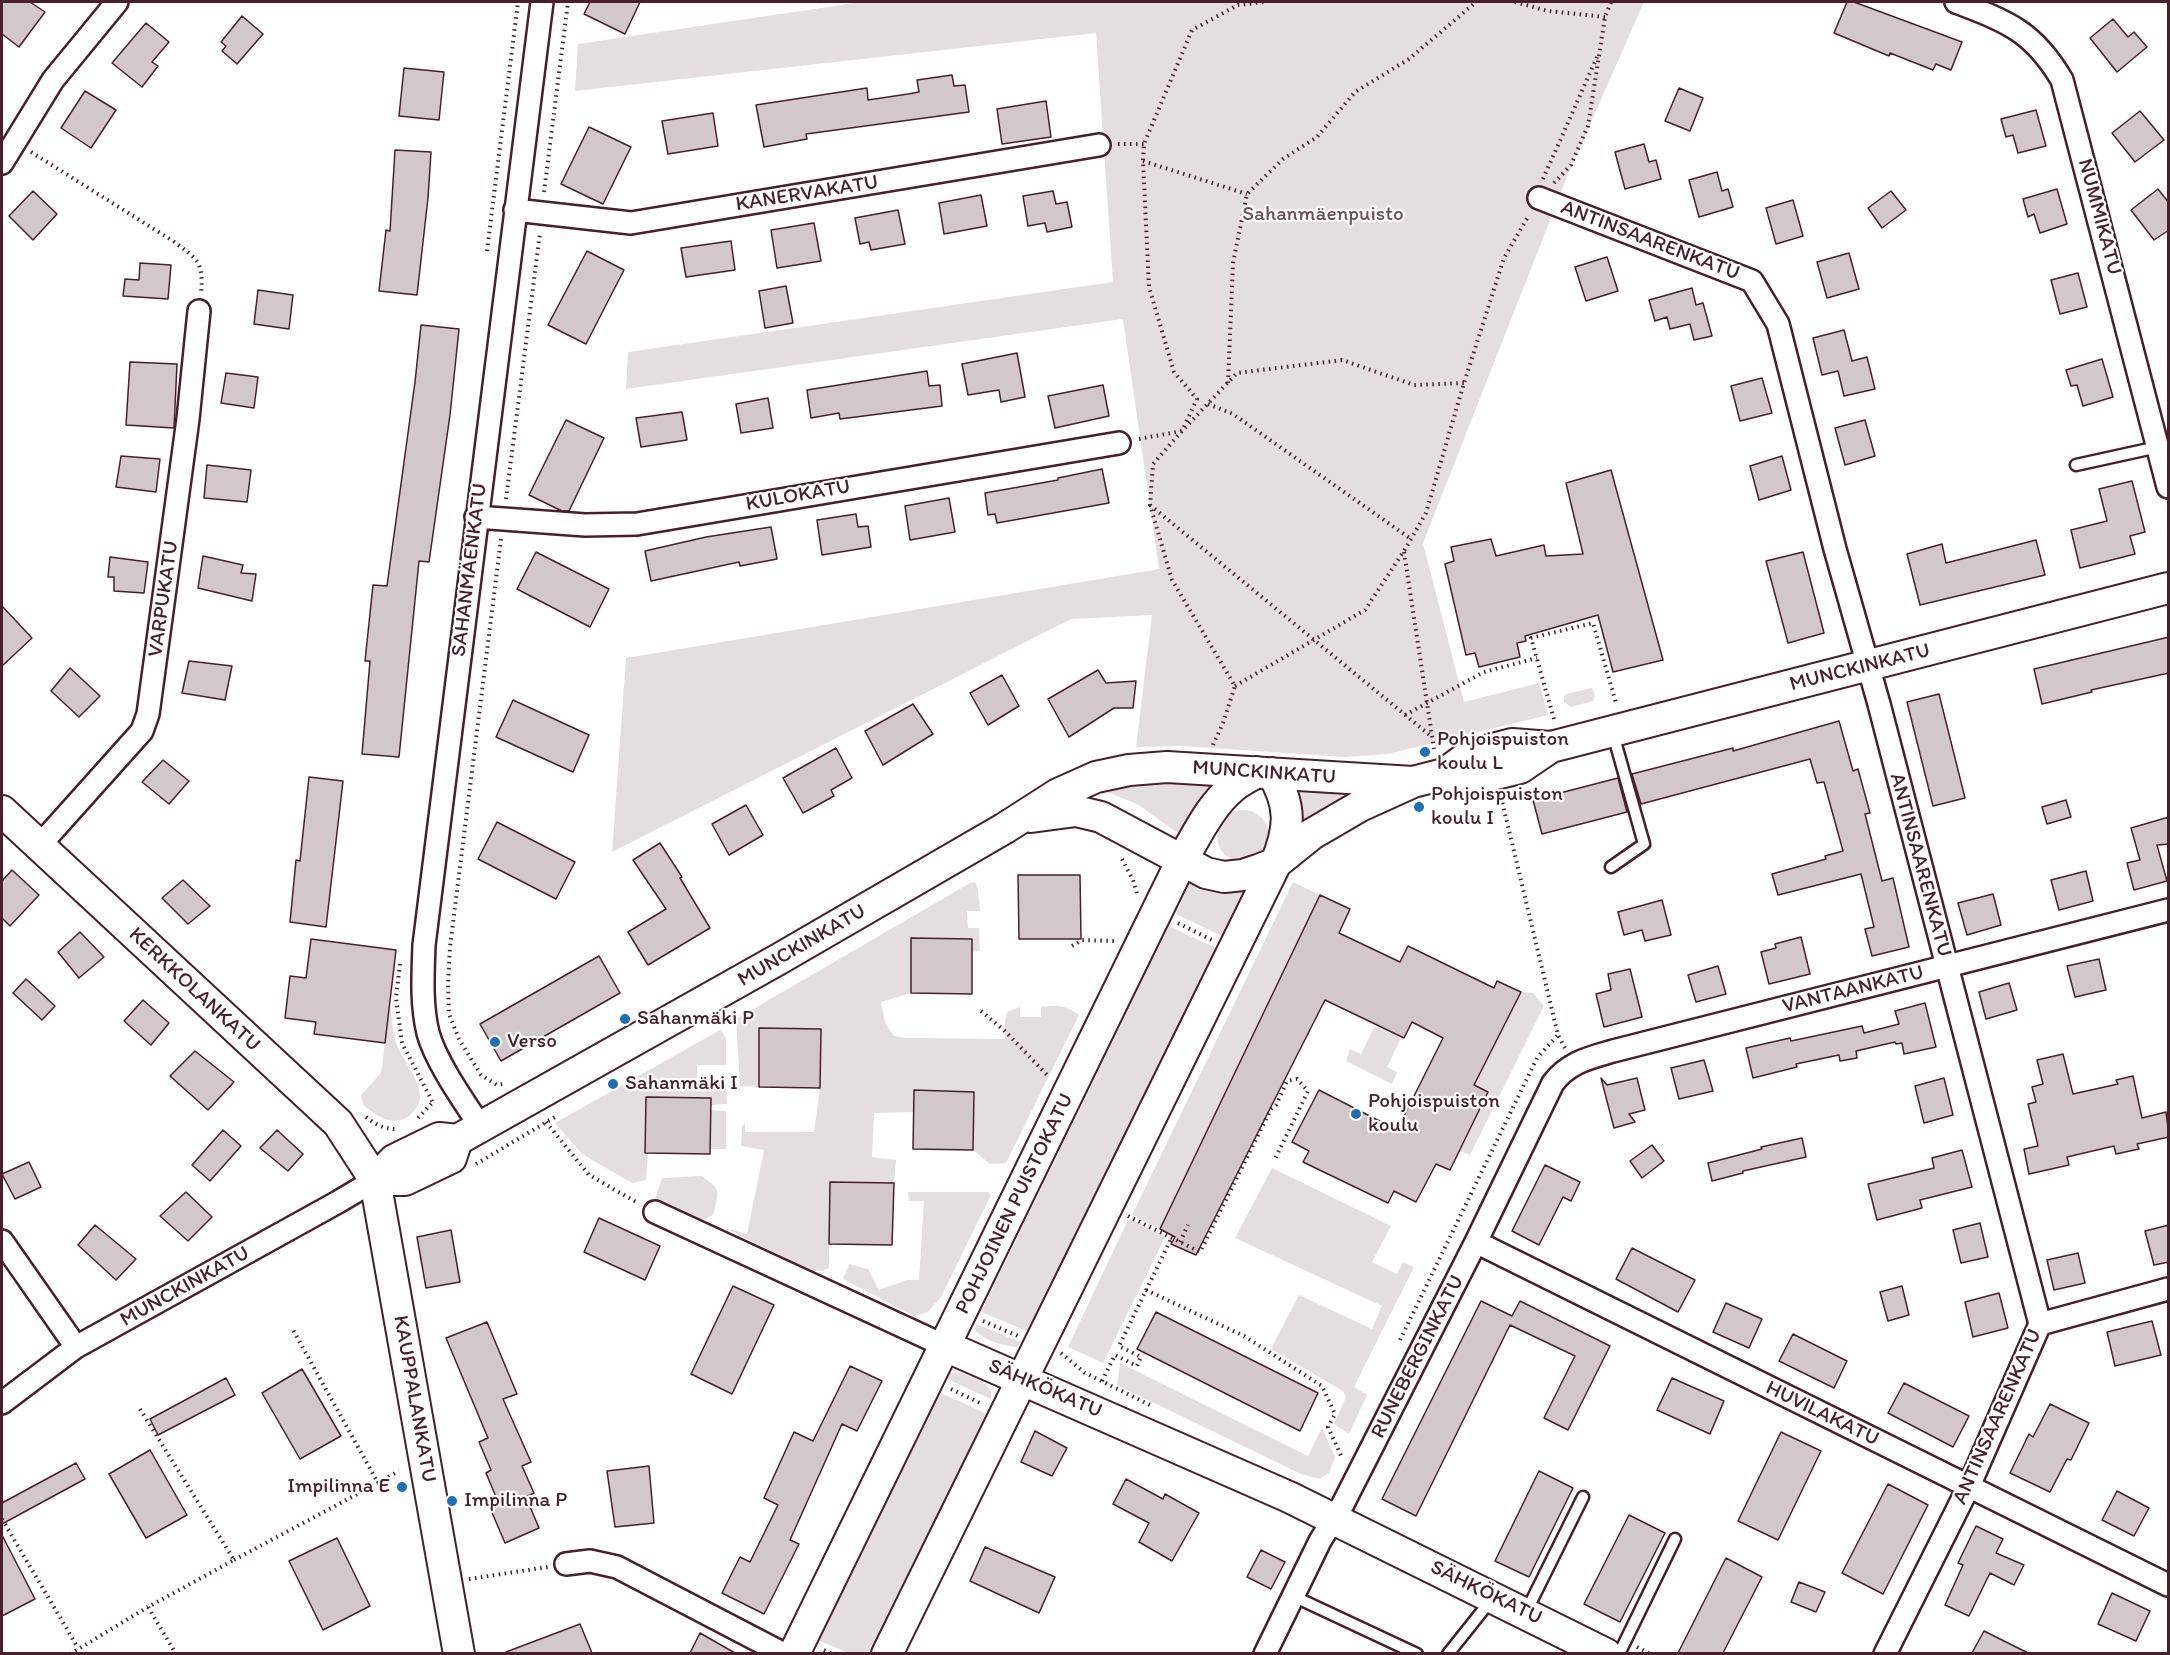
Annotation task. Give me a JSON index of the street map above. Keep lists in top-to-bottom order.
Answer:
{
  "streets": {
    "main road": [
      "MUNCKINKATU",
      "KERKKOLANKATU",
      "POHJOINEN PUISTOKATU",
      "SÄHKÖKATU",
      "KAUPPALANKATU"
    ],
    "street": [
      "KANERVAKATU",
      "NUMMIKATU",
      "ANTINSAARENKATU",
      "KULOKATU",
      "SAHANMÄENKATU",
      "VARPUKATU",
      "VANTAANKATU",
      "RUNEBERGINKATU",
      "HUVILAKATU"
    ]
  },
  "crossings": [
    ["KANERVAKATU", "SAHANMÄENKATU"],
    ["ANTINSAARENKATU", "MUNCKINKATU"],
    ["ANTINSAARENKATU", "VANTAANKATU"],
    ["ANTINSAARENKATU", "HUVILAKATU"],
    ["KULOKATU", "SAHANMÄENKATU"],
    ["SAHANMÄENKATU", "MUNCKINKATU"],
    ["VARPUKATU", "KERKKOLANKATU"],
    ["MUNCKINKATU", "KERKKOLANKATU"],
    ["MUNCKINKATU", "POHJOINEN PUISTOKATU"],
    ["MUNCKINKATU", "KAUPPALANKATU"],
    ["KERKKOLANKATU", "KAUPPALANKATU"],
    ["VANTAANKATU", "RUNEBERGINKATU"],
    ["POHJOINEN PUISTOKATU", "SÄHKÖKATU"],
    ["RUNEBERGINKATU", "SÄHKÖKATU"],
    ["RUNEBERGINKATU", "HUVILAKATU"]
  ],
  "parks": ["Sahanmäenpuisto"],
  "places": [
    "Pohjoispuiston koulu L",
    "Pohjoispuiston koulu I",
    "Sahanmäki P",
    "Verso",
    "Sahanmäki I",
    "Pohjoispuiston koulu",
    "Impilinna E",
    "Impilinna P"
  ]
}
